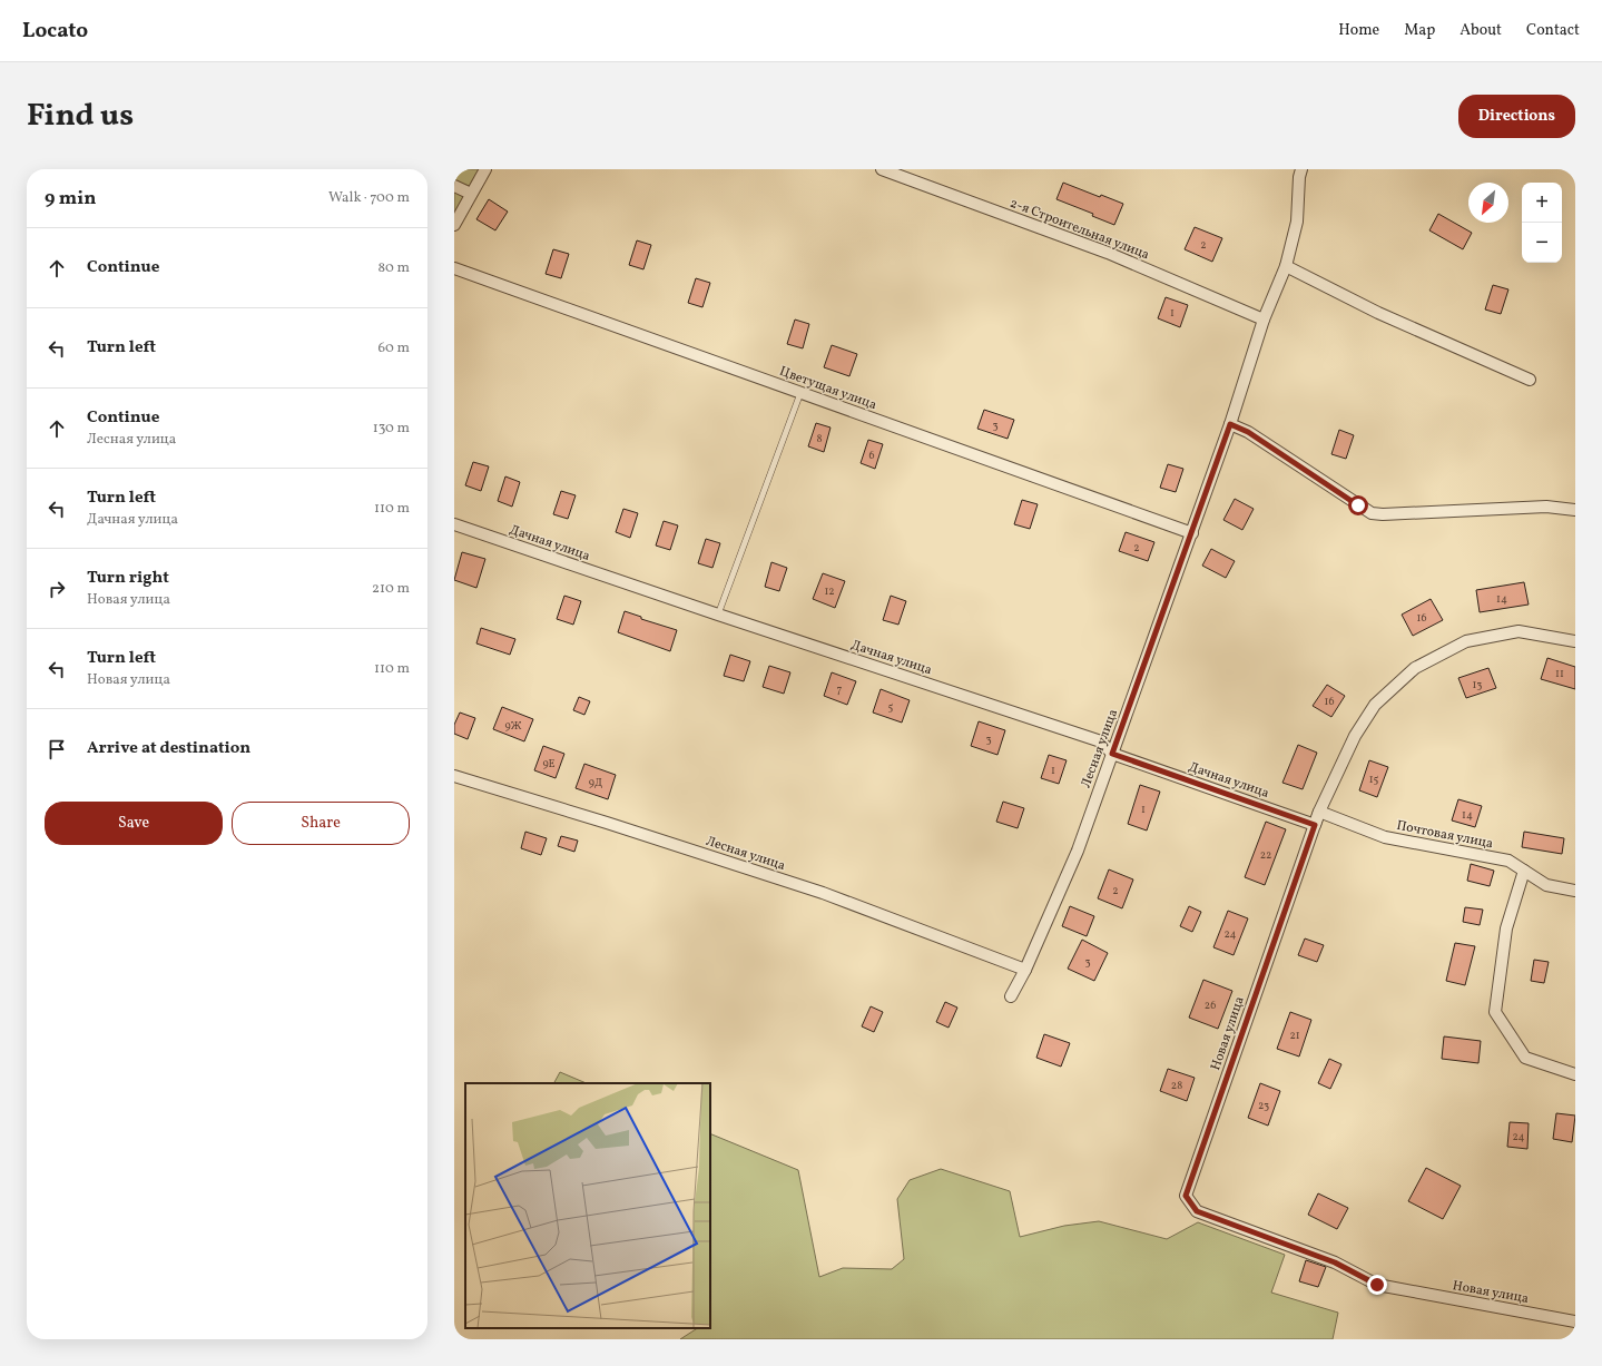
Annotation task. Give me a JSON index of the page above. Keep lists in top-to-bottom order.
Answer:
{
  "streets": {
    "street": [
      "2-я Строительная улица",
      "Цветущая улица",
      "Дачная улица",
      "Лесная улица",
      "Почтовая улица",
      "Новая улица"
    ]
  },
  "crossings": [
    ["2-я Строительная улица", "Лесная улица"],
    ["Цветущая улица", "Лесная улица"],
    ["Дачная улица", "Лесная улица"],
    ["Дачная улица", "Новая улица"]
  ],
  "house_numbers": [
    "2",
    "1",
    "3",
    "8",
    "6",
    "2",
    "12",
    "14",
    "16",
    "11",
    "13",
    "7",
    "16",
    "5",
    "9Ж",
    "3",
    "9Е",
    "1",
    "15",
    "9Д",
    "1",
    "14",
    "22",
    "2",
    "24",
    "3",
    "26",
    "21",
    "28",
    "23",
    "24"
  ],
  "north": "bottom left",
  "page": {
    "header": "Locato",
    "nav": [
      "Home",
      "Map",
      "About",
      "Contact"
    ],
    "title": "Find us",
    "buttons": [
      "Directions",
      ["Save", "Share"]
    ],
    "heading": ["9 min", "Walk · 700 m"],
    "map_buttons": ["+", "−"],
    "list": [
      ["Continue", "80 m"],
      ["Turn left", "60 m"],
      ["Continue", "Лесная улица", "130 m"],
      ["Turn left", "Дачная улица", "110 m"],
      ["Turn right", "Новая улица", "210 m"],
      ["Turn left", "Новая улица", "110 m"],
      "Arrive at destination"
    ]
  }
}
